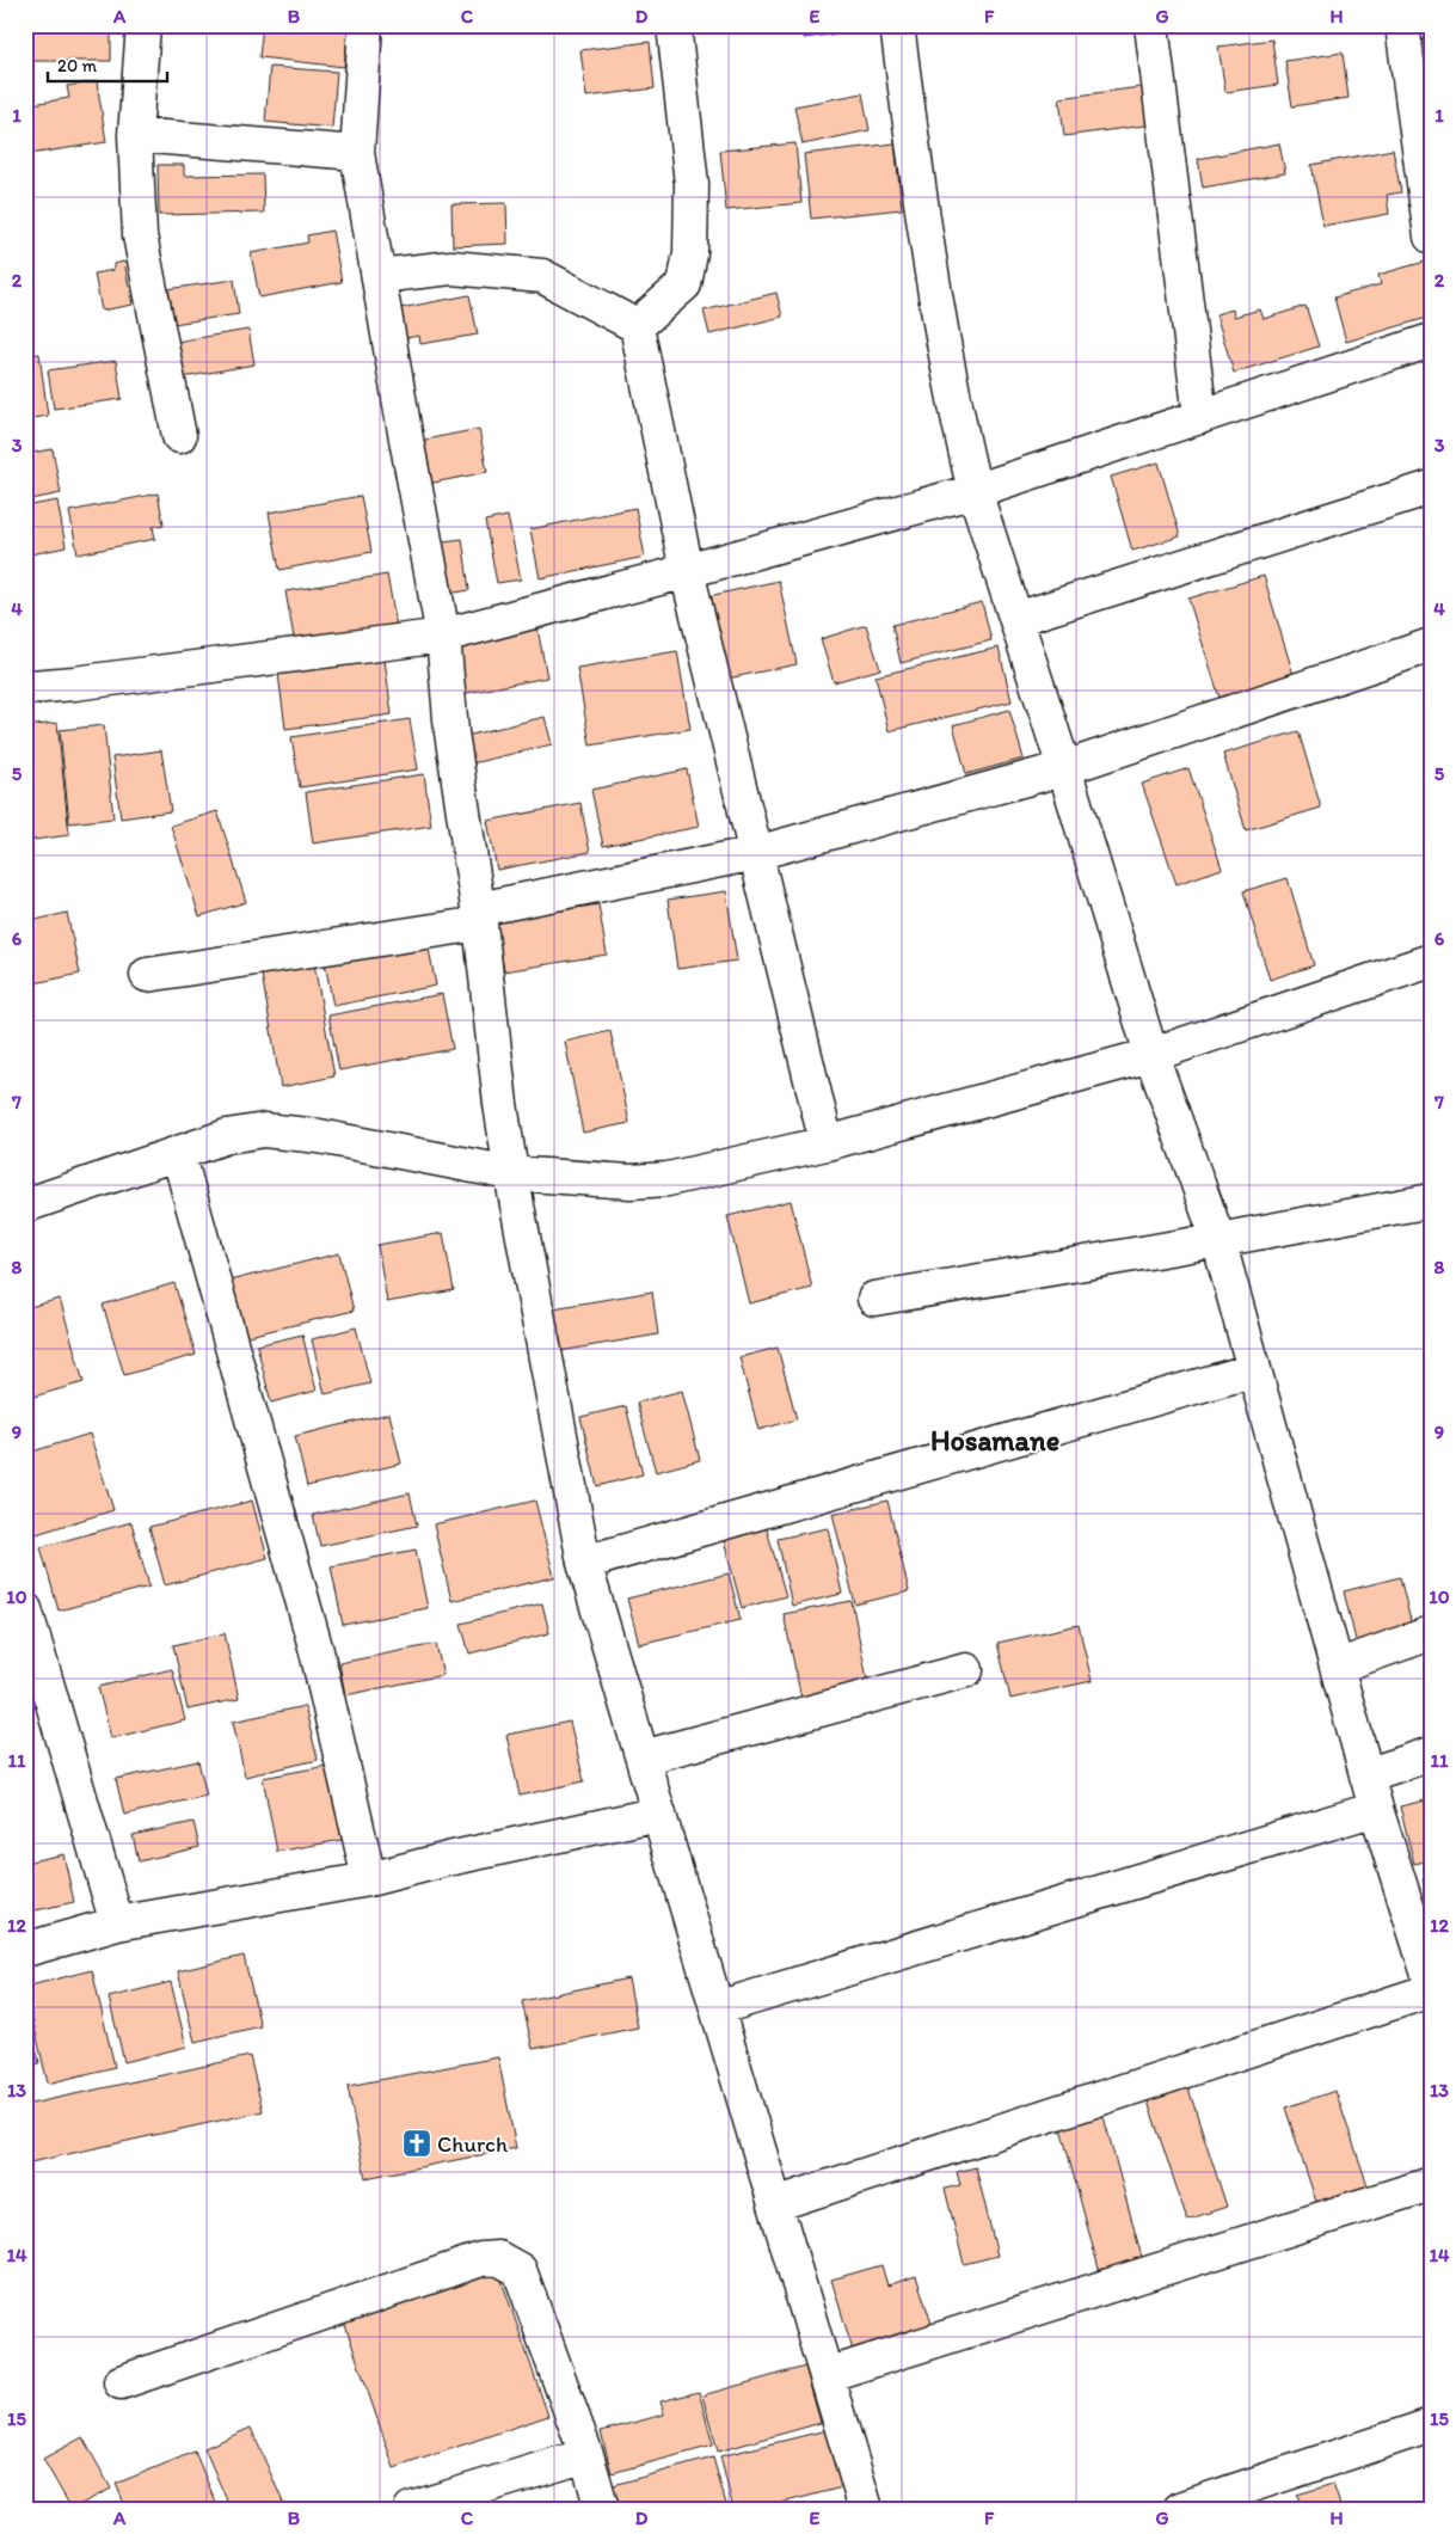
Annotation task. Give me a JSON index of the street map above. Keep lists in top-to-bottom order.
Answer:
{
  "districts": ["Hosamane"],
  "places": {
    "church": ["Church"]
  },
  "scale_bar": "20 m",
  "grid": {
    "columns": [
      "A",
      "B",
      "C",
      "D",
      "E",
      "F",
      "G",
      "H"
    ],
    "rows": [
      "1",
      "2",
      "3",
      "4",
      "5",
      "6",
      "7",
      "8",
      "9",
      "10",
      "11",
      "12",
      "13",
      "14",
      "15"
    ]
  }
}
